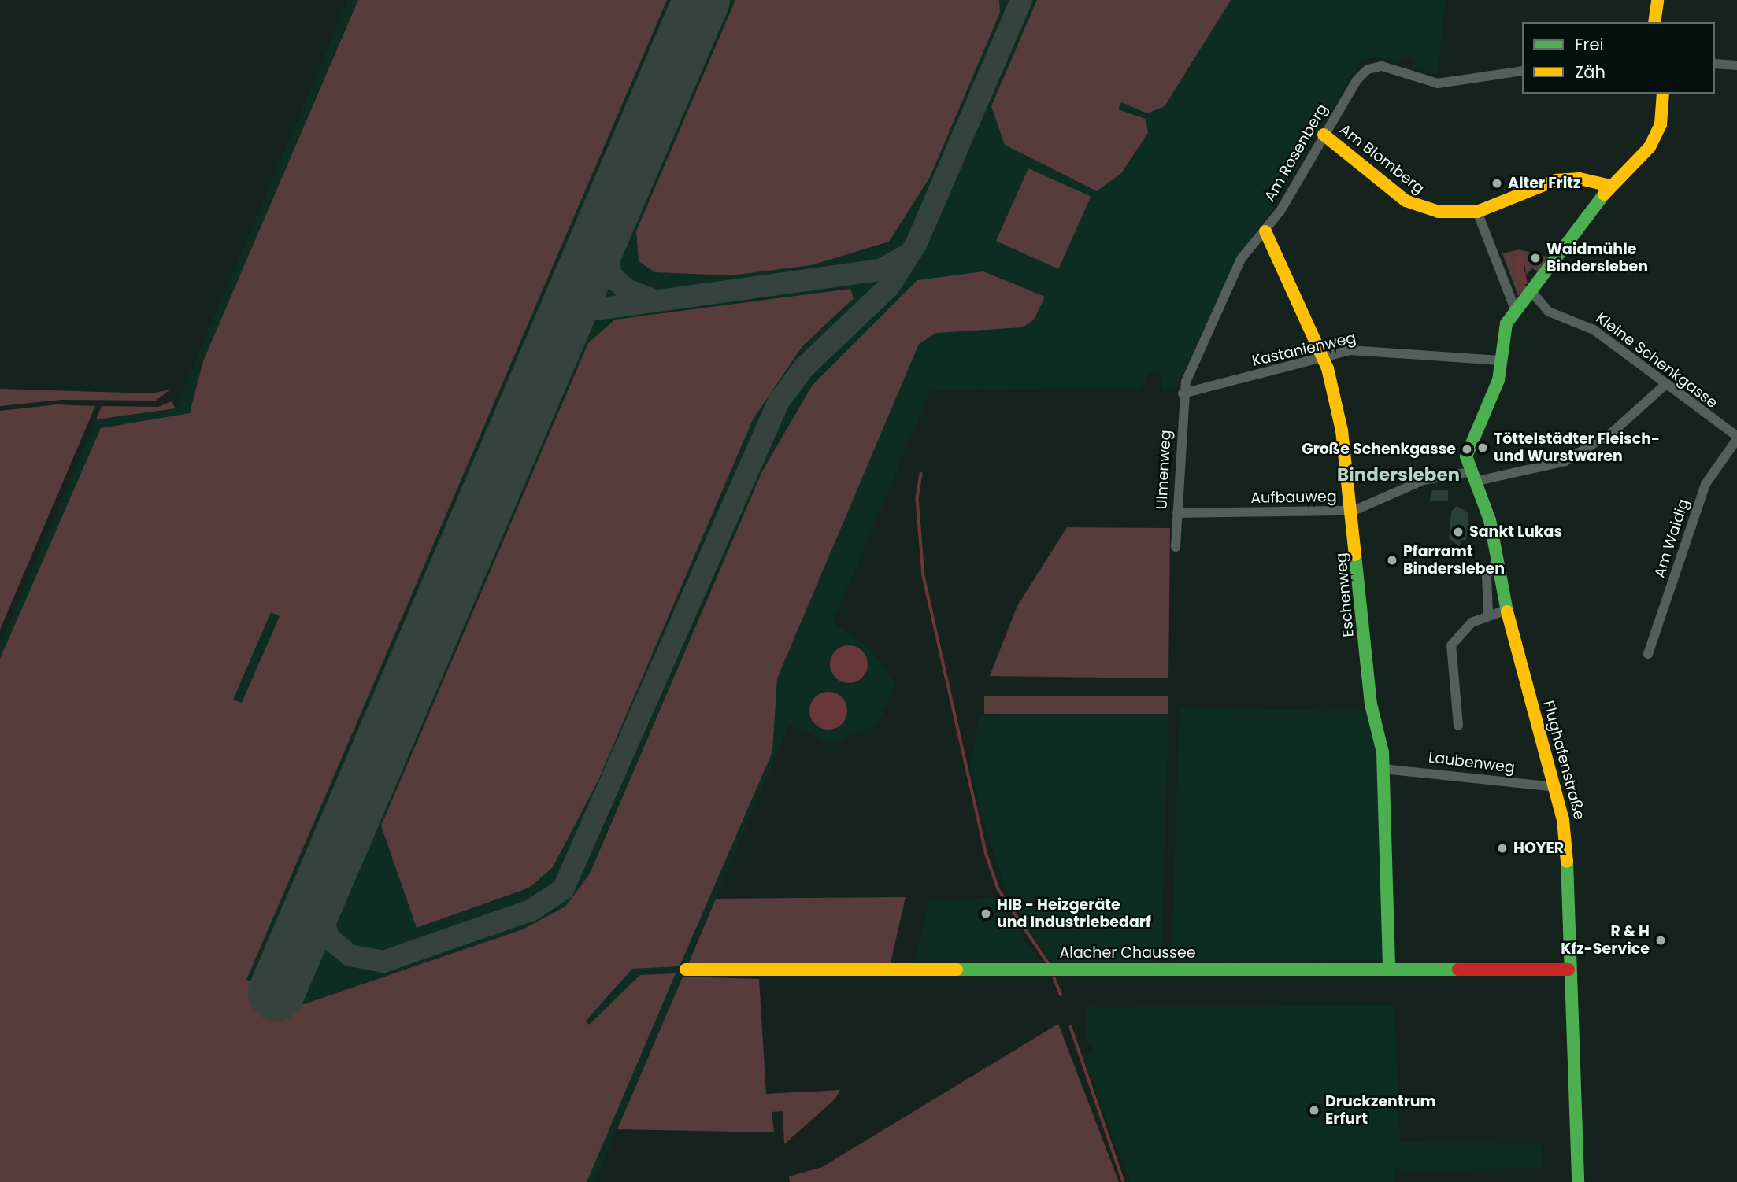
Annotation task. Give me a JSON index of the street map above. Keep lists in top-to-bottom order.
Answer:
{
  "streets": {
    "street": [
      "Am Rosenberg",
      "Am Blomberg",
      "Kastanienweg",
      "Kleine Schenkgasse",
      "Ulmenweg",
      "Aufbauweg",
      "Am Waidig",
      "Eschenweg",
      "Flughafenstraße",
      "Laubenweg",
      "Alacher Chaussee"
    ]
  },
  "crossings": [
    ["Am Rosenberg", "Am Blomberg"],
    ["Am Rosenberg", "Kastanienweg"],
    ["Am Rosenberg", "Ulmenweg"],
    ["Am Rosenberg", "Eschenweg"],
    ["Am Blomberg", "Flughafenstraße"],
    ["Kastanienweg", "Ulmenweg"],
    ["Kastanienweg", "Eschenweg"],
    ["Kastanienweg", "Flughafenstraße"],
    ["Kleine Schenkgasse", "Am Waidig"],
    ["Kleine Schenkgasse", "Flughafenstraße"],
    ["Ulmenweg", "Aufbauweg"],
    ["Aufbauweg", "Eschenweg"],
    ["Aufbauweg", "Flughafenstraße"],
    ["Eschenweg", "Laubenweg"],
    ["Eschenweg", "Alacher Chaussee"],
    ["Flughafenstraße", "Laubenweg"],
    ["Flughafenstraße", "Alacher Chaussee"]
  ],
  "districts": ["Bindersleben"],
  "places": [
    "Alter Fritz",
    "Waidmühle Bindersleben",
    "Töttelstädter Fleisch- und Wurstwaren",
    "Große Schenkgasse",
    "Sankt Lukas",
    "Pfarramt Bindersleben",
    "HOYER",
    "HIB - Heizgeräte und Industriebedarf",
    "R & H Kfz-Service",
    "Druckzentrum Erfurt"
  ],
  "legend": ["Frei", "Zäh"]
}
